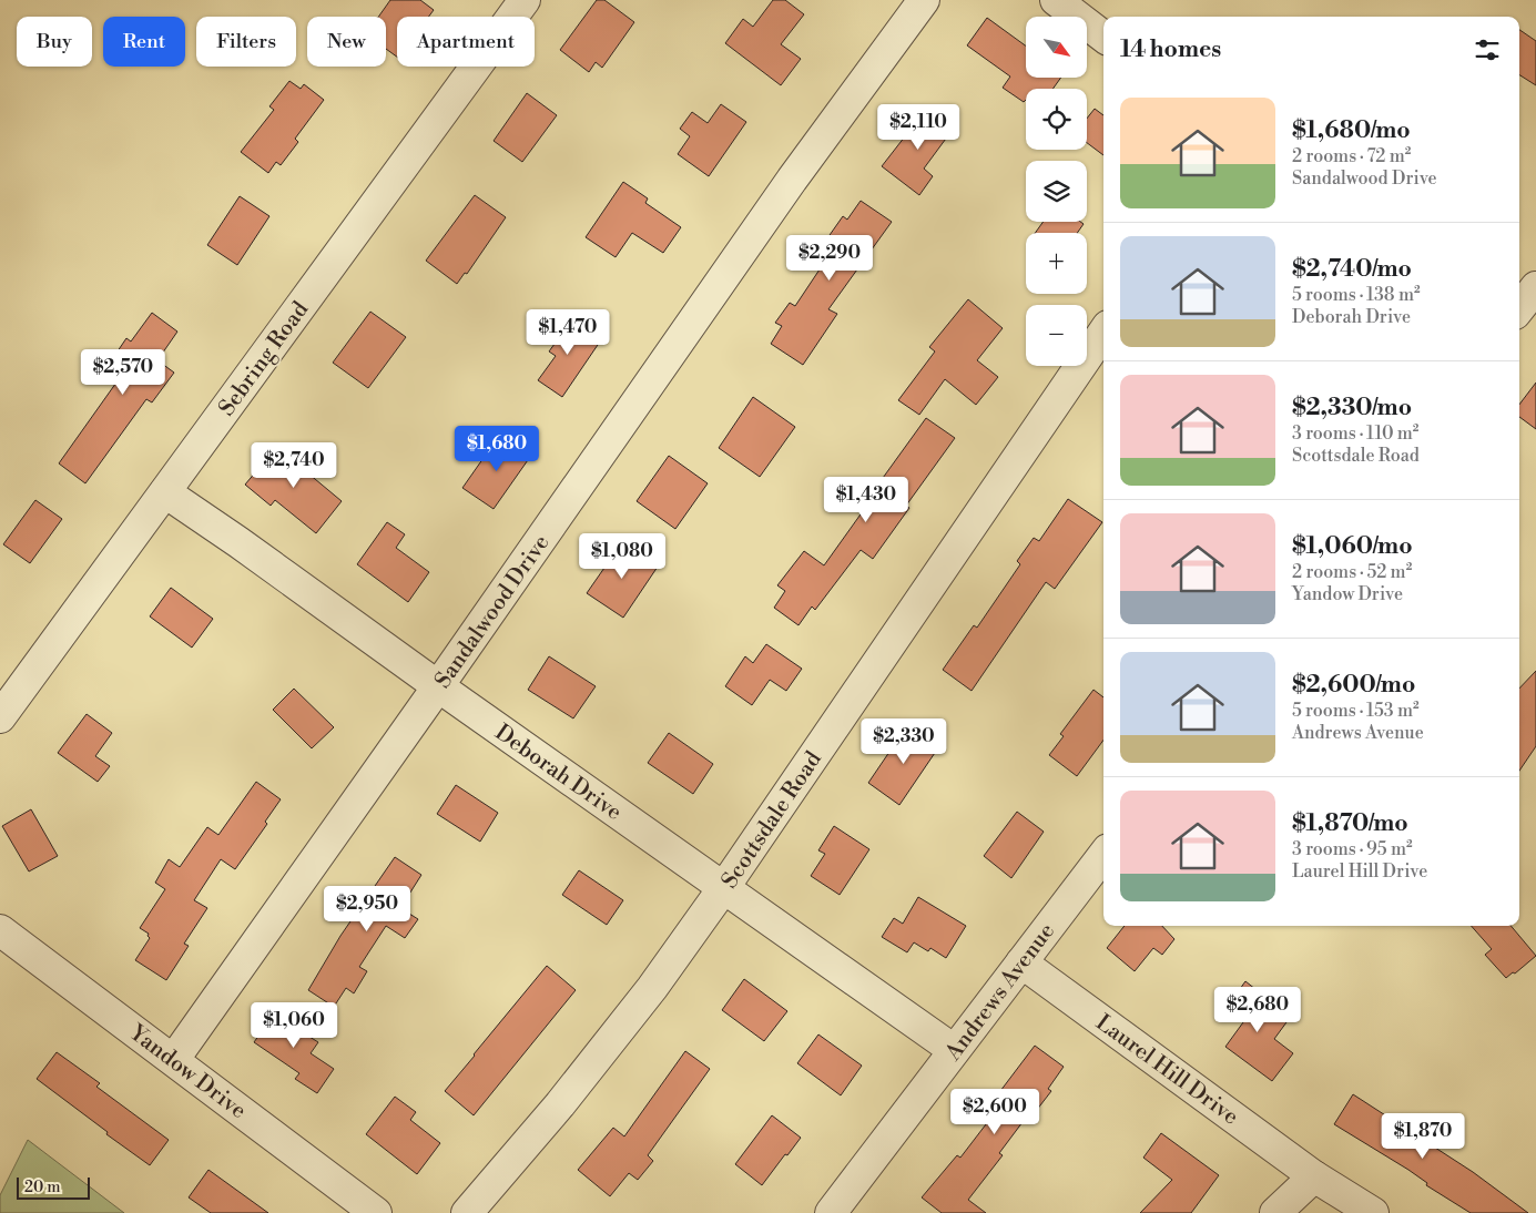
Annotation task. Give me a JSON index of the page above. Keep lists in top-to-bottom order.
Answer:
{
  "streets": {
    "street": [
      "Sebring Road",
      "Sandalwood Drive",
      "Deborah Drive",
      "Scottsdale Road",
      "Andrews Avenue",
      "Laurel Hill Drive",
      "Yandow Drive"
    ]
  },
  "crossings": [
    ["Sebring Road", "Deborah Drive"],
    ["Sandalwood Drive", "Deborah Drive"],
    ["Sandalwood Drive", "Yandow Drive"],
    ["Deborah Drive", "Scottsdale Road"],
    ["Deborah Drive", "Andrews Avenue"],
    ["Andrews Avenue", "Laurel Hill Drive"]
  ],
  "scale_bar": "20 m",
  "north": "bottom right",
  "page": {
    "map_buttons": ["+", "−"],
    "chip": [
      "Buy",
      "Rent",
      "Filters",
      "New",
      "Apartment"
    ],
    "heading": "14 homes",
    "list": [
      {
        "name": "$1,680/mo",
        "note": "2 rooms · 72 m² · Sandalwood Drive"
      },
      {
        "name": "$2,740/mo",
        "note": "5 rooms · 138 m² · Deborah Drive"
      },
      {
        "name": "$2,330/mo",
        "note": "3 rooms · 110 m² · Scottsdale Road"
      },
      {
        "name": "$1,060/mo",
        "note": "2 rooms · 52 m² · Yandow Drive"
      },
      {
        "name": "$2,600/mo",
        "note": "5 rooms · 153 m² · Andrews Avenue"
      },
      {
        "name": "$1,870/mo",
        "note": "3 rooms · 95 m² · Laurel Hill Drive"
      }
    ],
    "price": [
      "$2,110",
      "$2,290",
      "$1,470",
      "$2,570",
      "$1,680",
      "$2,740",
      "$1,430",
      "$1,080",
      "$2,330",
      "$2,950",
      "$2,680",
      "$1,060",
      "$2,600",
      "$1,870"
    ],
    "scale": "20 m"
  }
}
